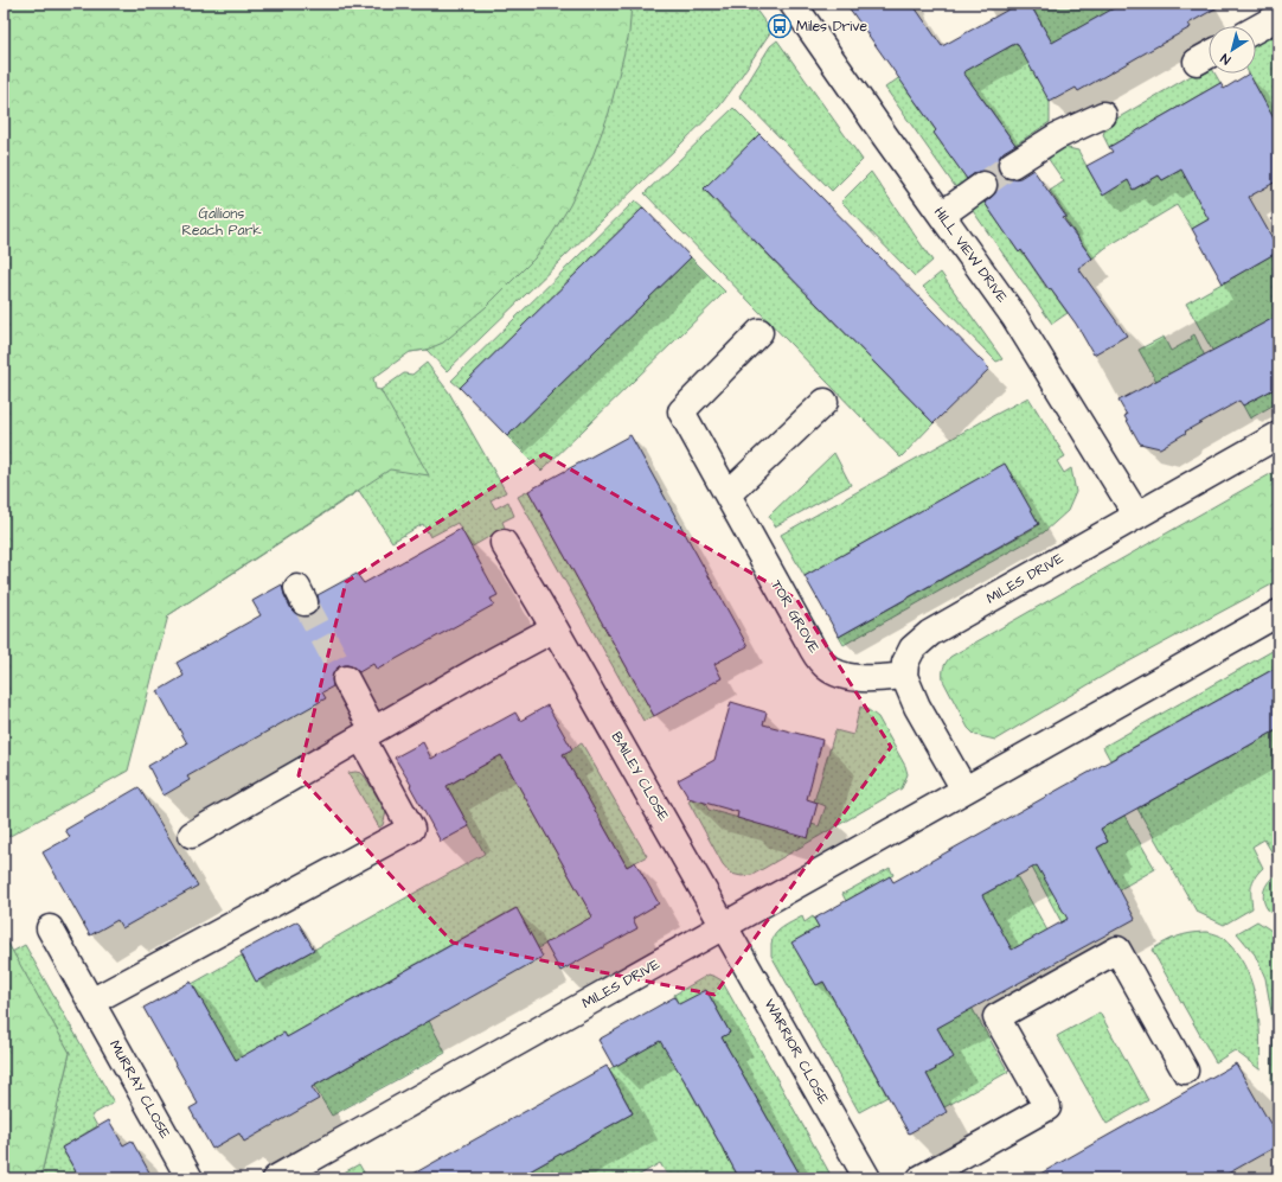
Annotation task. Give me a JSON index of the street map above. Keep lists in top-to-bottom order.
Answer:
{
  "streets": {
    "street": [
      "HILL VIEW DRIVE",
      "MILES DRIVE",
      "TOR GROVE",
      "BAILEY CLOSE",
      "WARRIOR CLOSE",
      "MURRAY CLOSE"
    ]
  },
  "crossings": [
    ["HILL VIEW DRIVE", "MILES DRIVE"],
    ["MILES DRIVE", "TOR GROVE"],
    ["MILES DRIVE", "BAILEY CLOSE"],
    ["MILES DRIVE", "WARRIOR CLOSE"],
    ["BAILEY CLOSE", "WARRIOR CLOSE"]
  ],
  "parks": ["Gallions Reach Park"],
  "places": {
    "bus stop": ["Miles Drive"]
  },
  "north": "bottom left"
}
